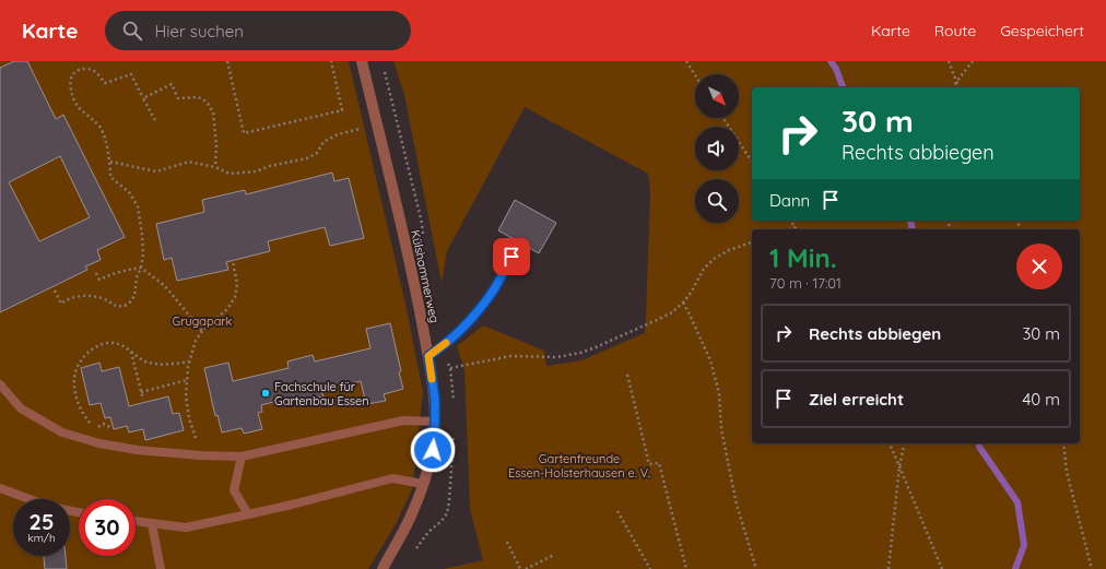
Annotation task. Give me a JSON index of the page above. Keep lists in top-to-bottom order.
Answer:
{
  "streets": {
    "street": ["Külshammerweg"]
  },
  "parks": ["Grugapark", "Gartenfreunde Essen-Holsterhausen e. V."],
  "places": ["Fachschule für Gartenbau Essen"],
  "north": "bottom right",
  "page": {
    "header": "Karte",
    "search": "Hier suchen",
    "nav": ["Karte", "Route", "Gespeichert"],
    "turn": ["30 m", "Rechts abbiegen"],
    "then": "Dann",
    "heading": ["1 Min.", "70 m · 17:01"],
    "list": [
      {
        "name": "Rechts abbiegen",
        "value": "30 m"
      },
      {
        "name": "Ziel erreicht",
        "value": "40 m"
      }
    ],
    "speed": "25 km/h",
    "limit": "30"
  }
}
